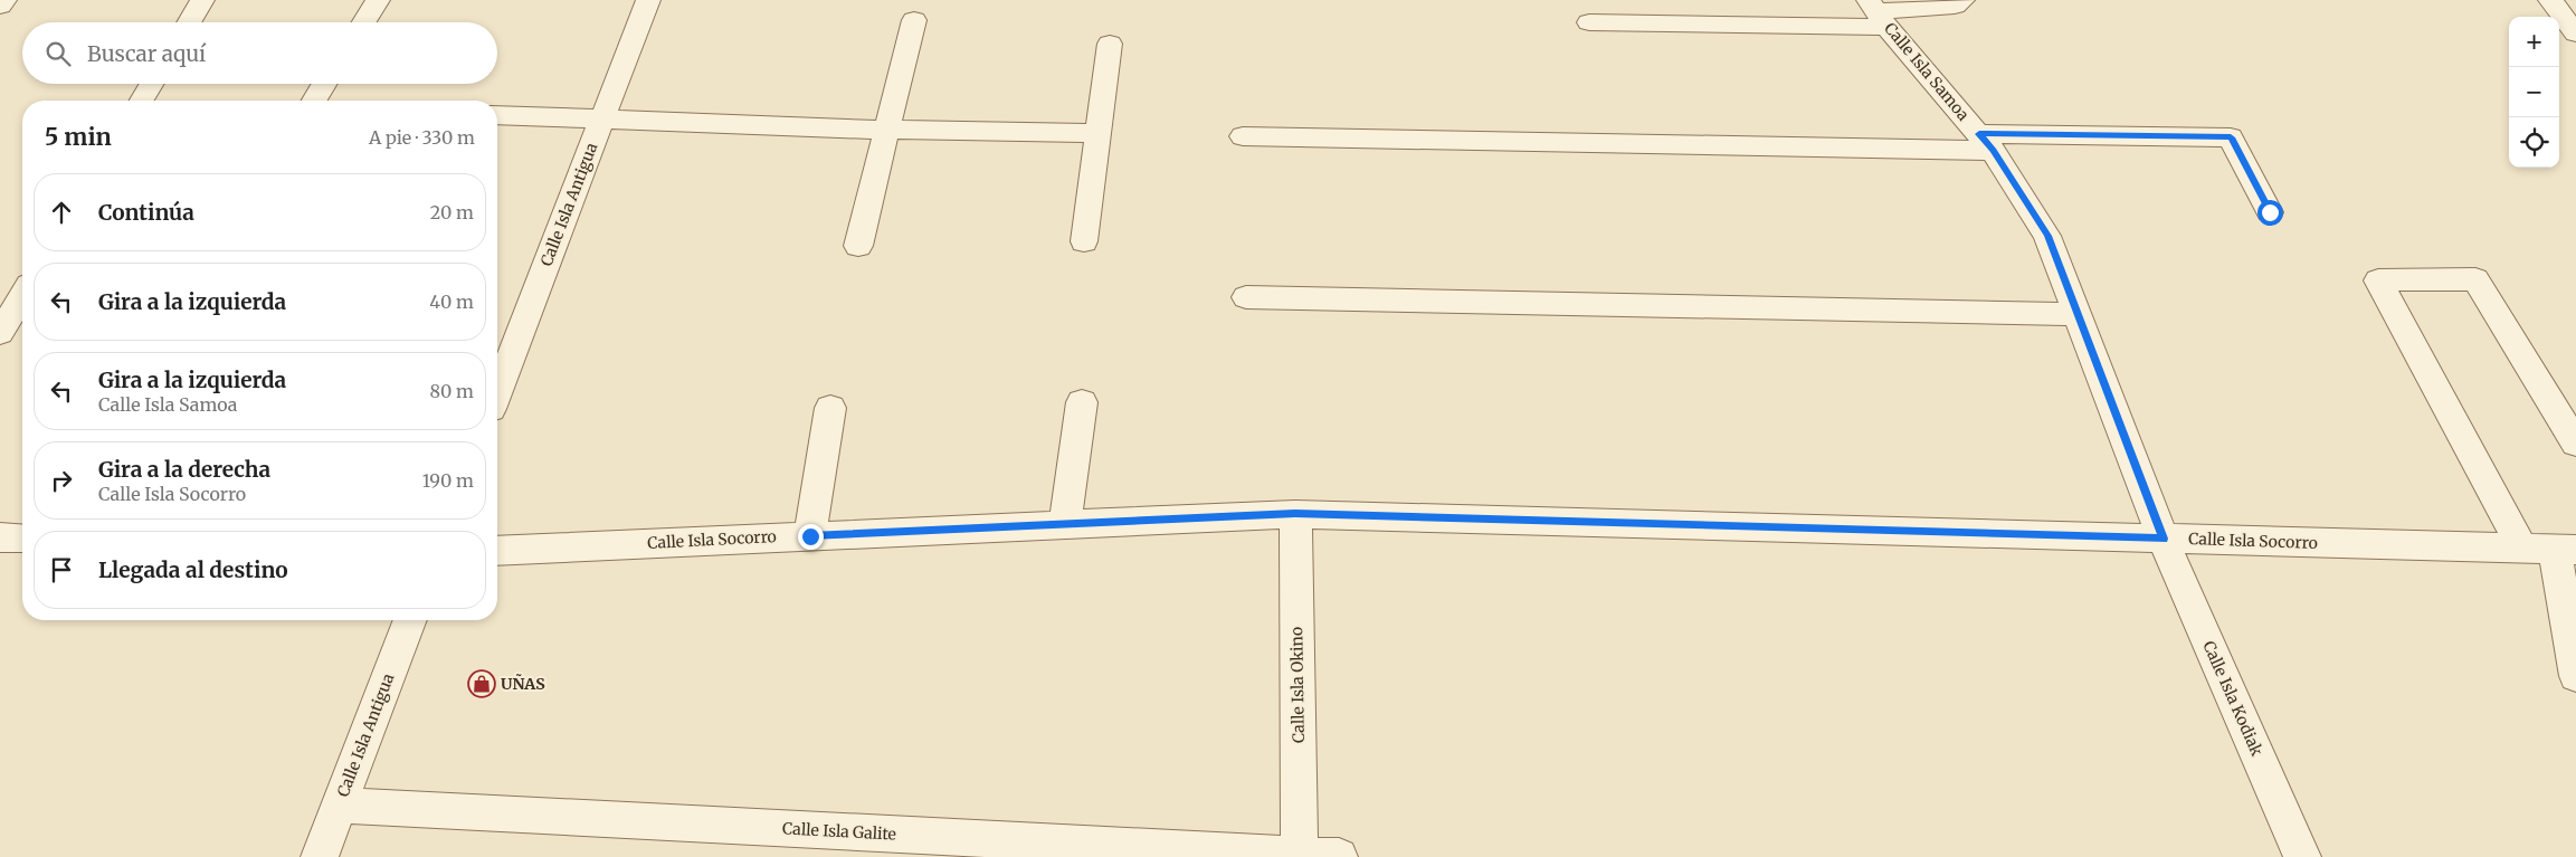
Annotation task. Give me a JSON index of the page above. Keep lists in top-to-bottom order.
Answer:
{
  "streets": {
    "street": [
      "Calle Isla Samoa",
      "Calle Isla Antigua",
      "Calle Isla Socorro",
      "Calle Isla Okino",
      "Calle Isla Kodiak",
      "Calle Isla Galite"
    ]
  },
  "crossings": [
    ["Calle Isla Samoa", "Calle Isla Socorro"],
    ["Calle Isla Samoa", "Calle Isla Kodiak"],
    ["Calle Isla Antigua", "Calle Isla Galite"],
    ["Calle Isla Socorro", "Calle Isla Okino"],
    ["Calle Isla Socorro", "Calle Isla Kodiak"],
    ["Calle Isla Okino", "Calle Isla Galite"]
  ],
  "places": {
    "shop": ["UÑAS"]
  },
  "page": {
    "map_buttons": ["+", "−"],
    "search": "Buscar aquí",
    "heading": ["5 min", "A pie · 330 m"],
    "list": [
      ["Continúa", "20 m"],
      ["Gira a la izquierda", "40 m"],
      ["Gira a la izquierda", "Calle Isla Samoa", "80 m"],
      ["Gira a la derecha", "Calle Isla Socorro", "190 m"],
      "Llegada al destino"
    ]
  }
}
